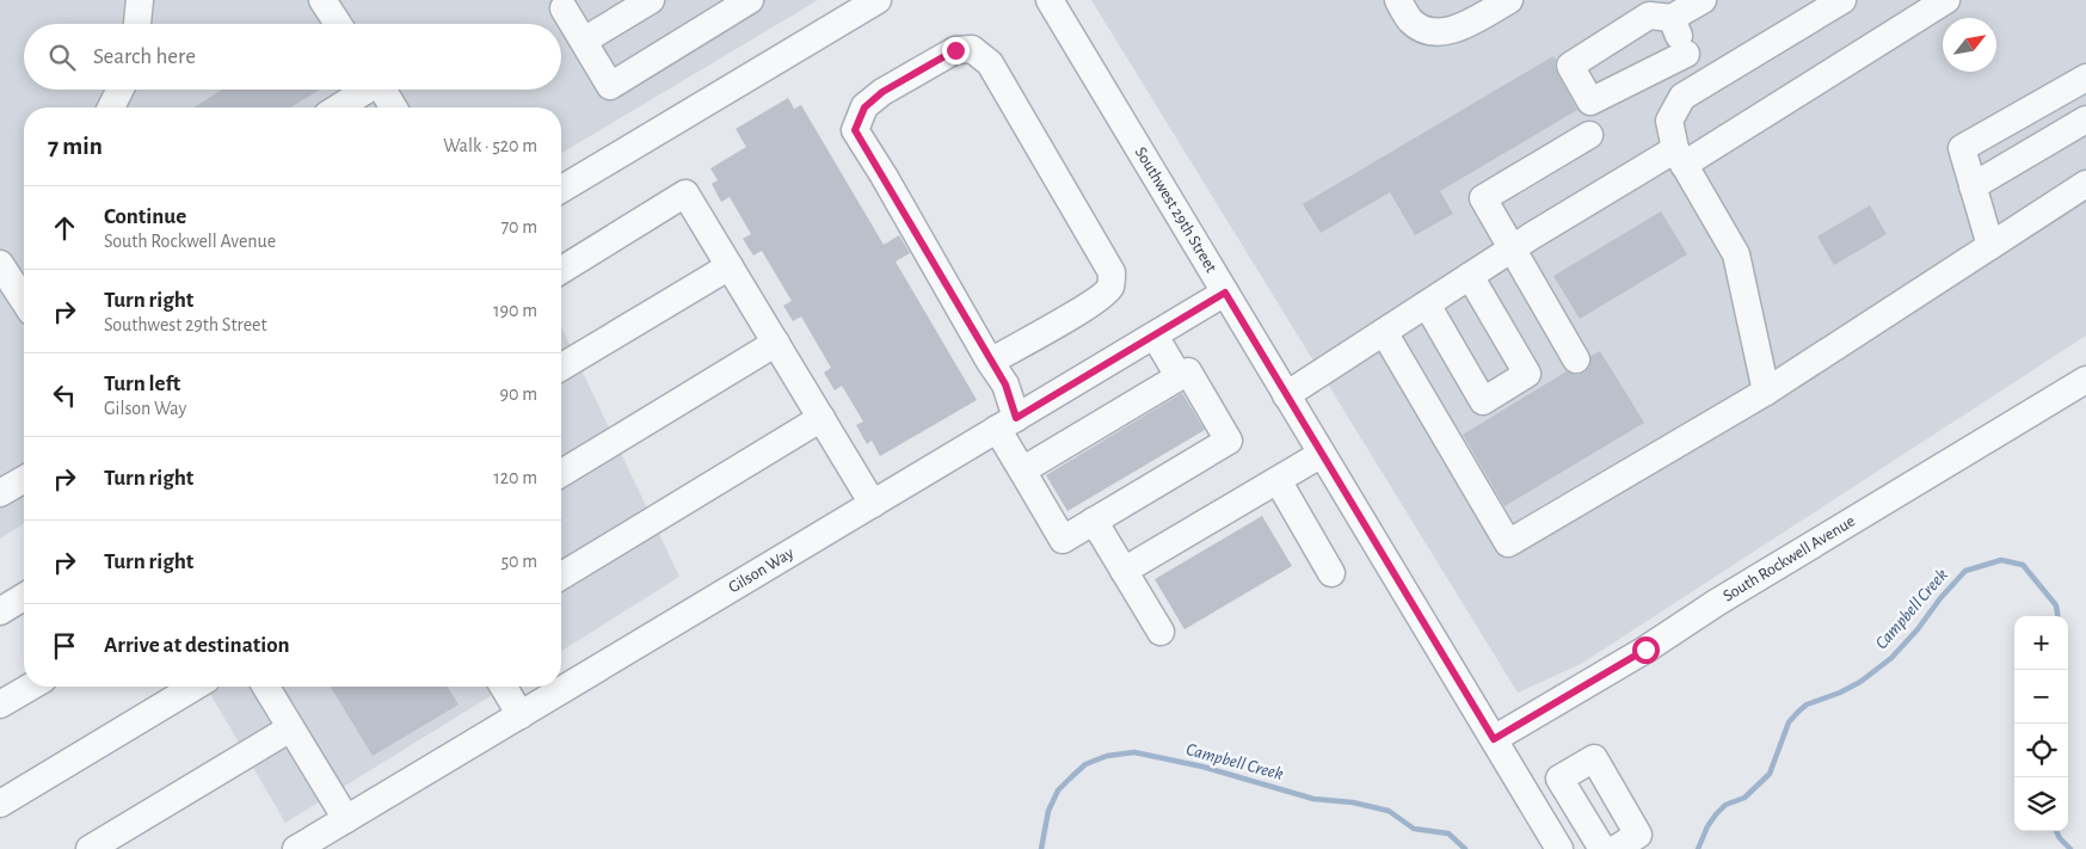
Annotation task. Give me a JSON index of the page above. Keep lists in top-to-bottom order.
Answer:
{
  "streets": {
    "street": ["Southwest 29th Street", "South Rockwell Avenue", "Gilson Way"]
  },
  "crossings": [
    ["Southwest 29th Street", "South Rockwell Avenue"],
    ["Southwest 29th Street", "Gilson Way"]
  ],
  "water": ["Campbell Creek"],
  "north": "top right",
  "page": {
    "search": "Search here",
    "heading": ["7 min", "Walk · 520 m"],
    "list": [
      ["Continue", "South Rockwell Avenue", "70 m"],
      ["Turn right", "Southwest 29th Street", "190 m"],
      ["Turn left", "Gilson Way", "90 m"],
      ["Turn right", "120 m"],
      ["Turn right", "50 m"],
      "Arrive at destination"
    ],
    "map_buttons": ["+", "−"]
  }
}
